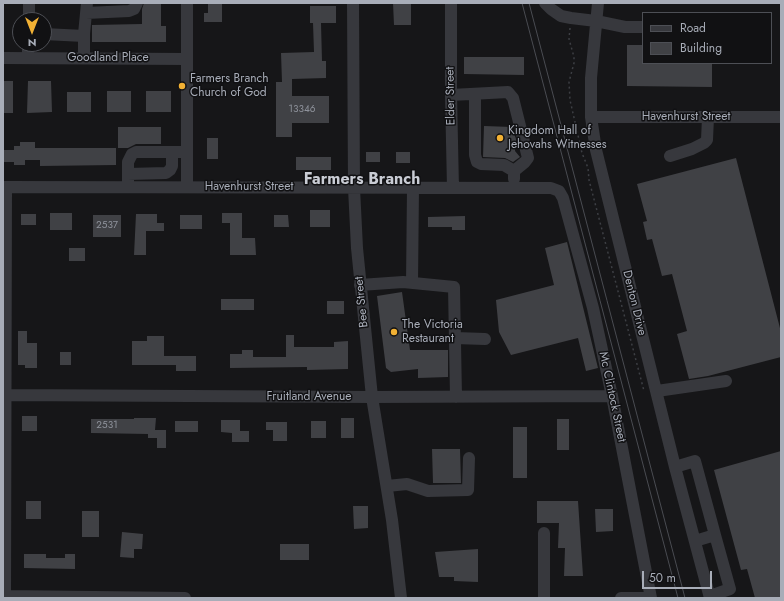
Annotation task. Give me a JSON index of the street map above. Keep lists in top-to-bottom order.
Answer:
{
  "streets": {
    "street": [
      "Goodland Place",
      "Elder Street",
      "Havenhurst Street",
      "Bee Street",
      "Denton Drive",
      "Fruitland Avenue",
      "Mc Clintock Street"
    ]
  },
  "crossings": [
    ["Elder Street", "Havenhurst Street"],
    ["Havenhurst Street", "Bee Street"],
    ["Havenhurst Street", "Denton Drive"],
    ["Havenhurst Street", "Mc Clintock Street"],
    ["Bee Street", "Fruitland Avenue"],
    ["Fruitland Avenue", "Mc Clintock Street"]
  ],
  "districts": ["Farmers Branch"],
  "places": ["Farmers Branch Church of God", "Kingdom Hall of Jehovahs Witnesses", "The Victoria Restaurant"],
  "house_numbers": ["13346", "2537", "2531"],
  "legend": ["Road", "Building"],
  "scale_bar": "50 m",
  "north": "bottom"
}
